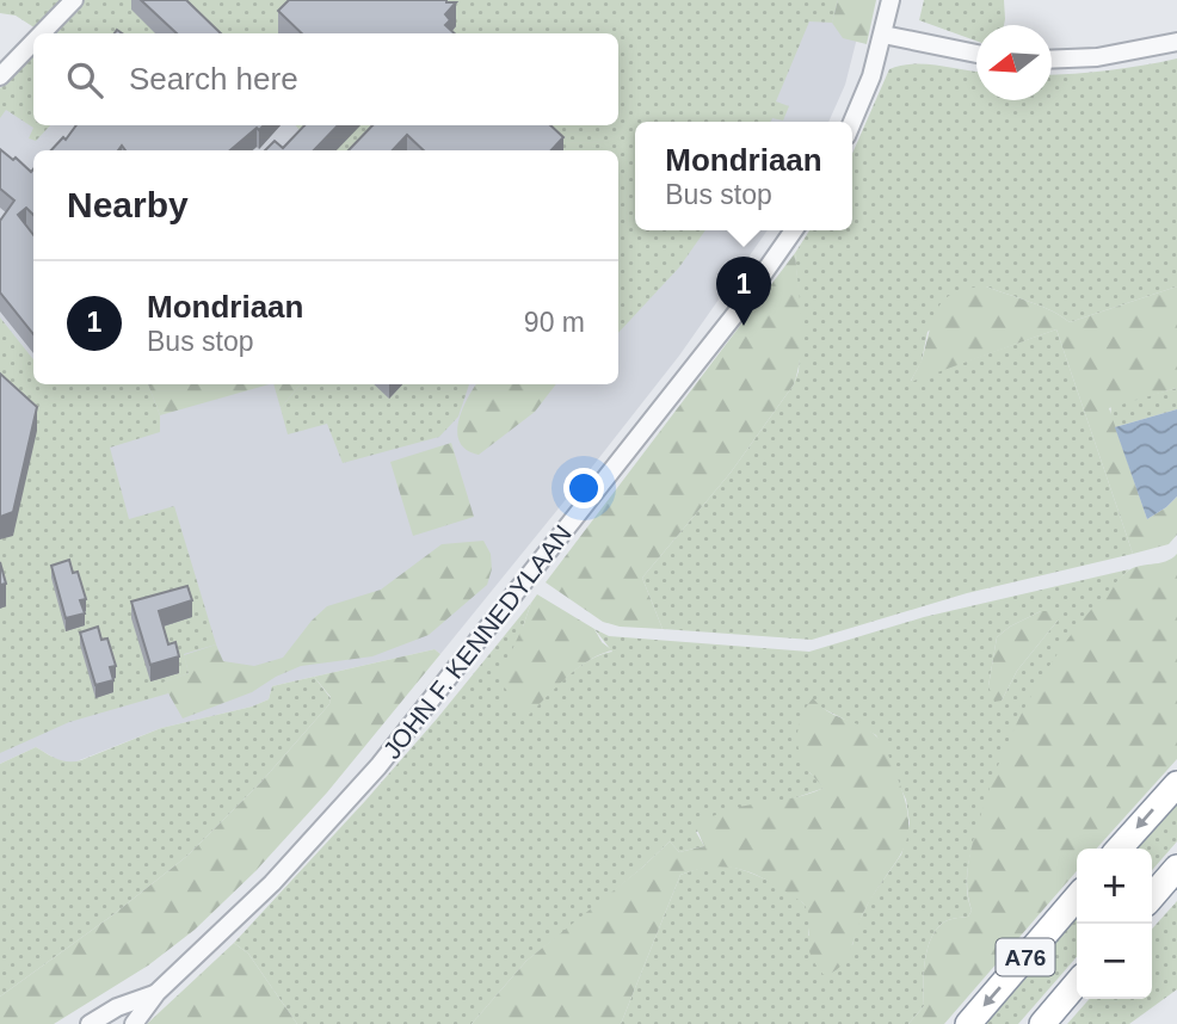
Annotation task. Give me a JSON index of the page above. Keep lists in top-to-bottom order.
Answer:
{
  "streets": {
    "highway": ["A76"],
    "street": ["JOHN F. KENNEDYLAAN"]
  },
  "north": "left",
  "page": {
    "search": "Search here",
    "popup": ["Mondriaan", "Bus stop"],
    "heading": "Nearby",
    "pins": "1",
    "list": [
      {
        "mark": "1",
        "name": "Mondriaan",
        "note": "Bus stop",
        "value": "90 m"
      }
    ],
    "map_buttons": ["+", "−"]
  }
}
